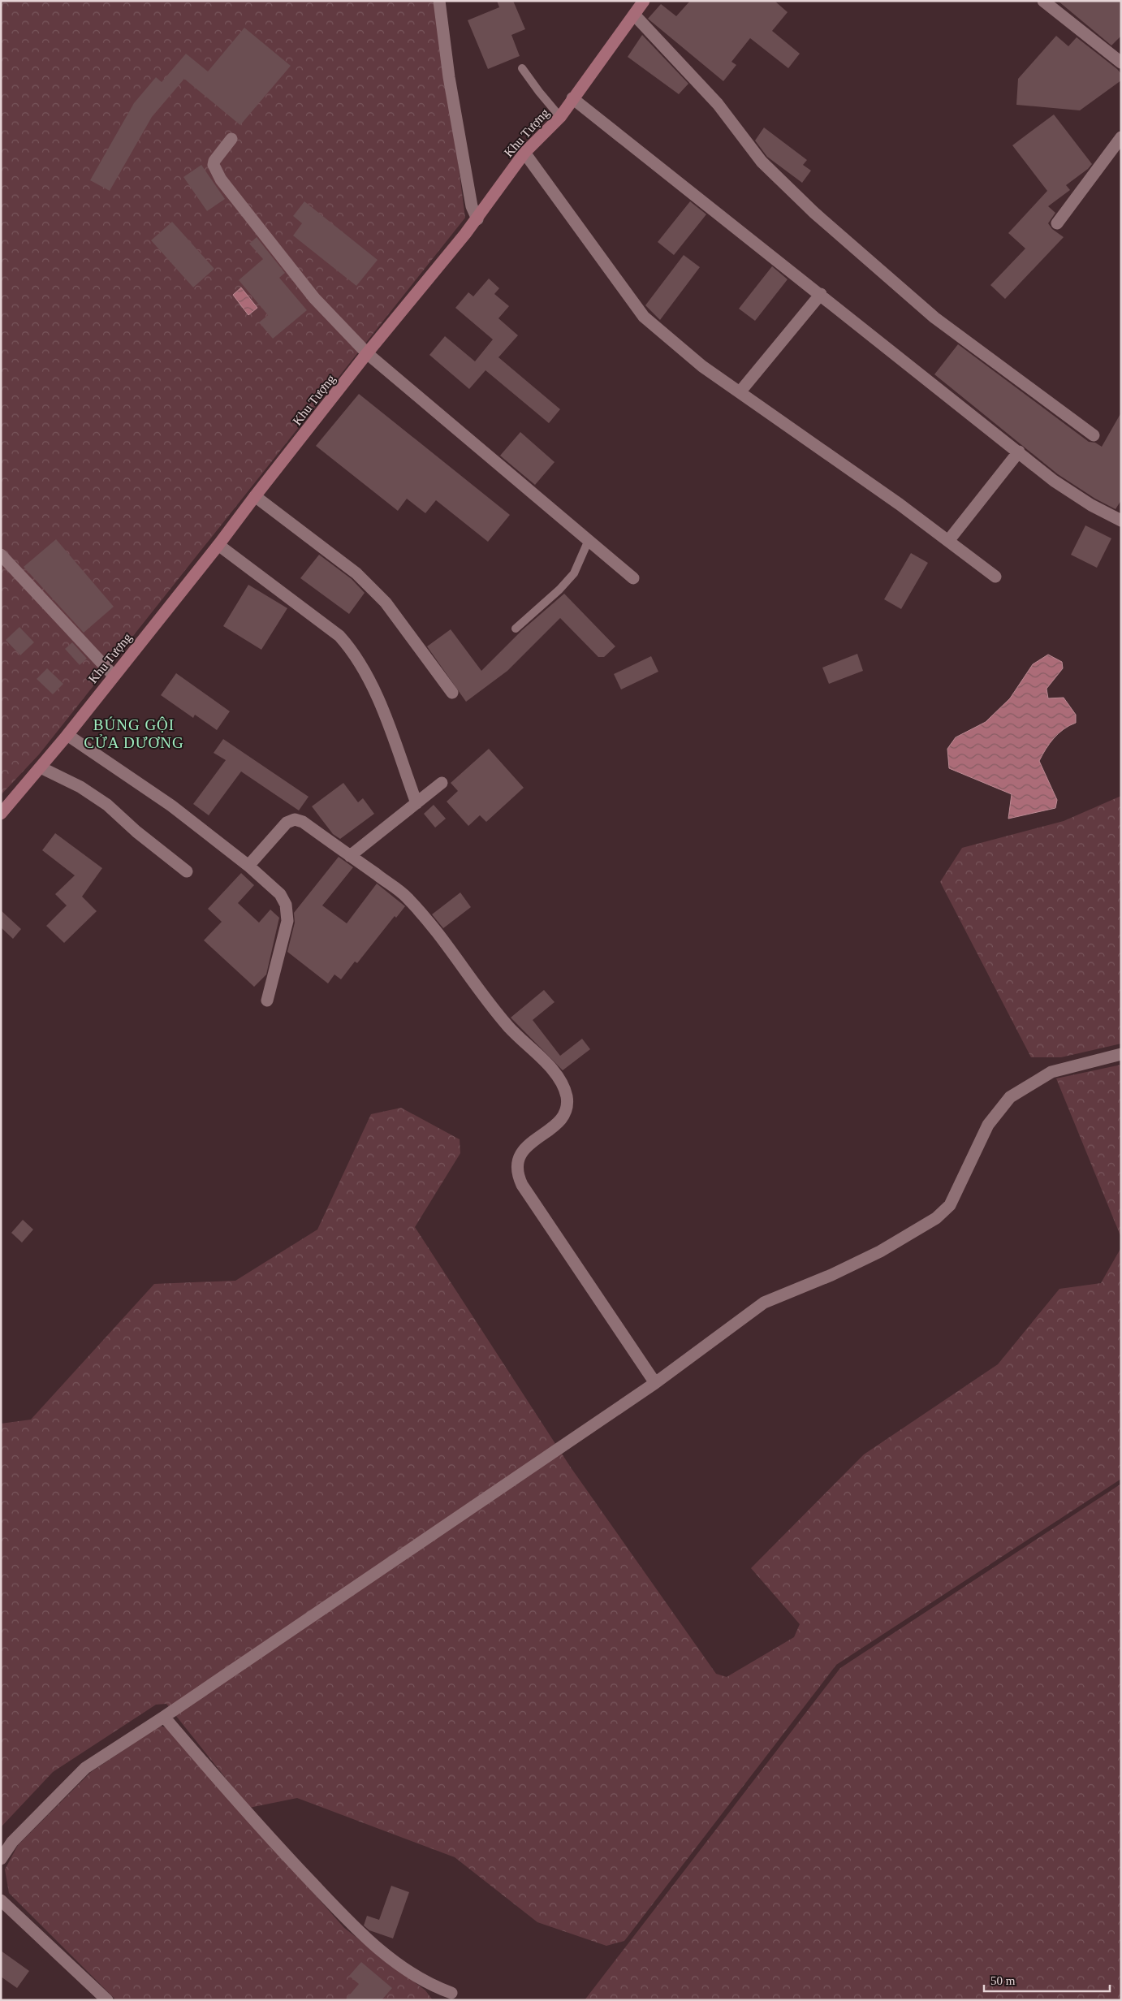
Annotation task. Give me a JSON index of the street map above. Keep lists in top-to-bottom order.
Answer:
{
  "streets": {
    "street": ["Khu Tượng"]
  },
  "districts": ["BÚNG GỘI CỬA DƯƠNG"],
  "scale_bar": "50 m"
}
